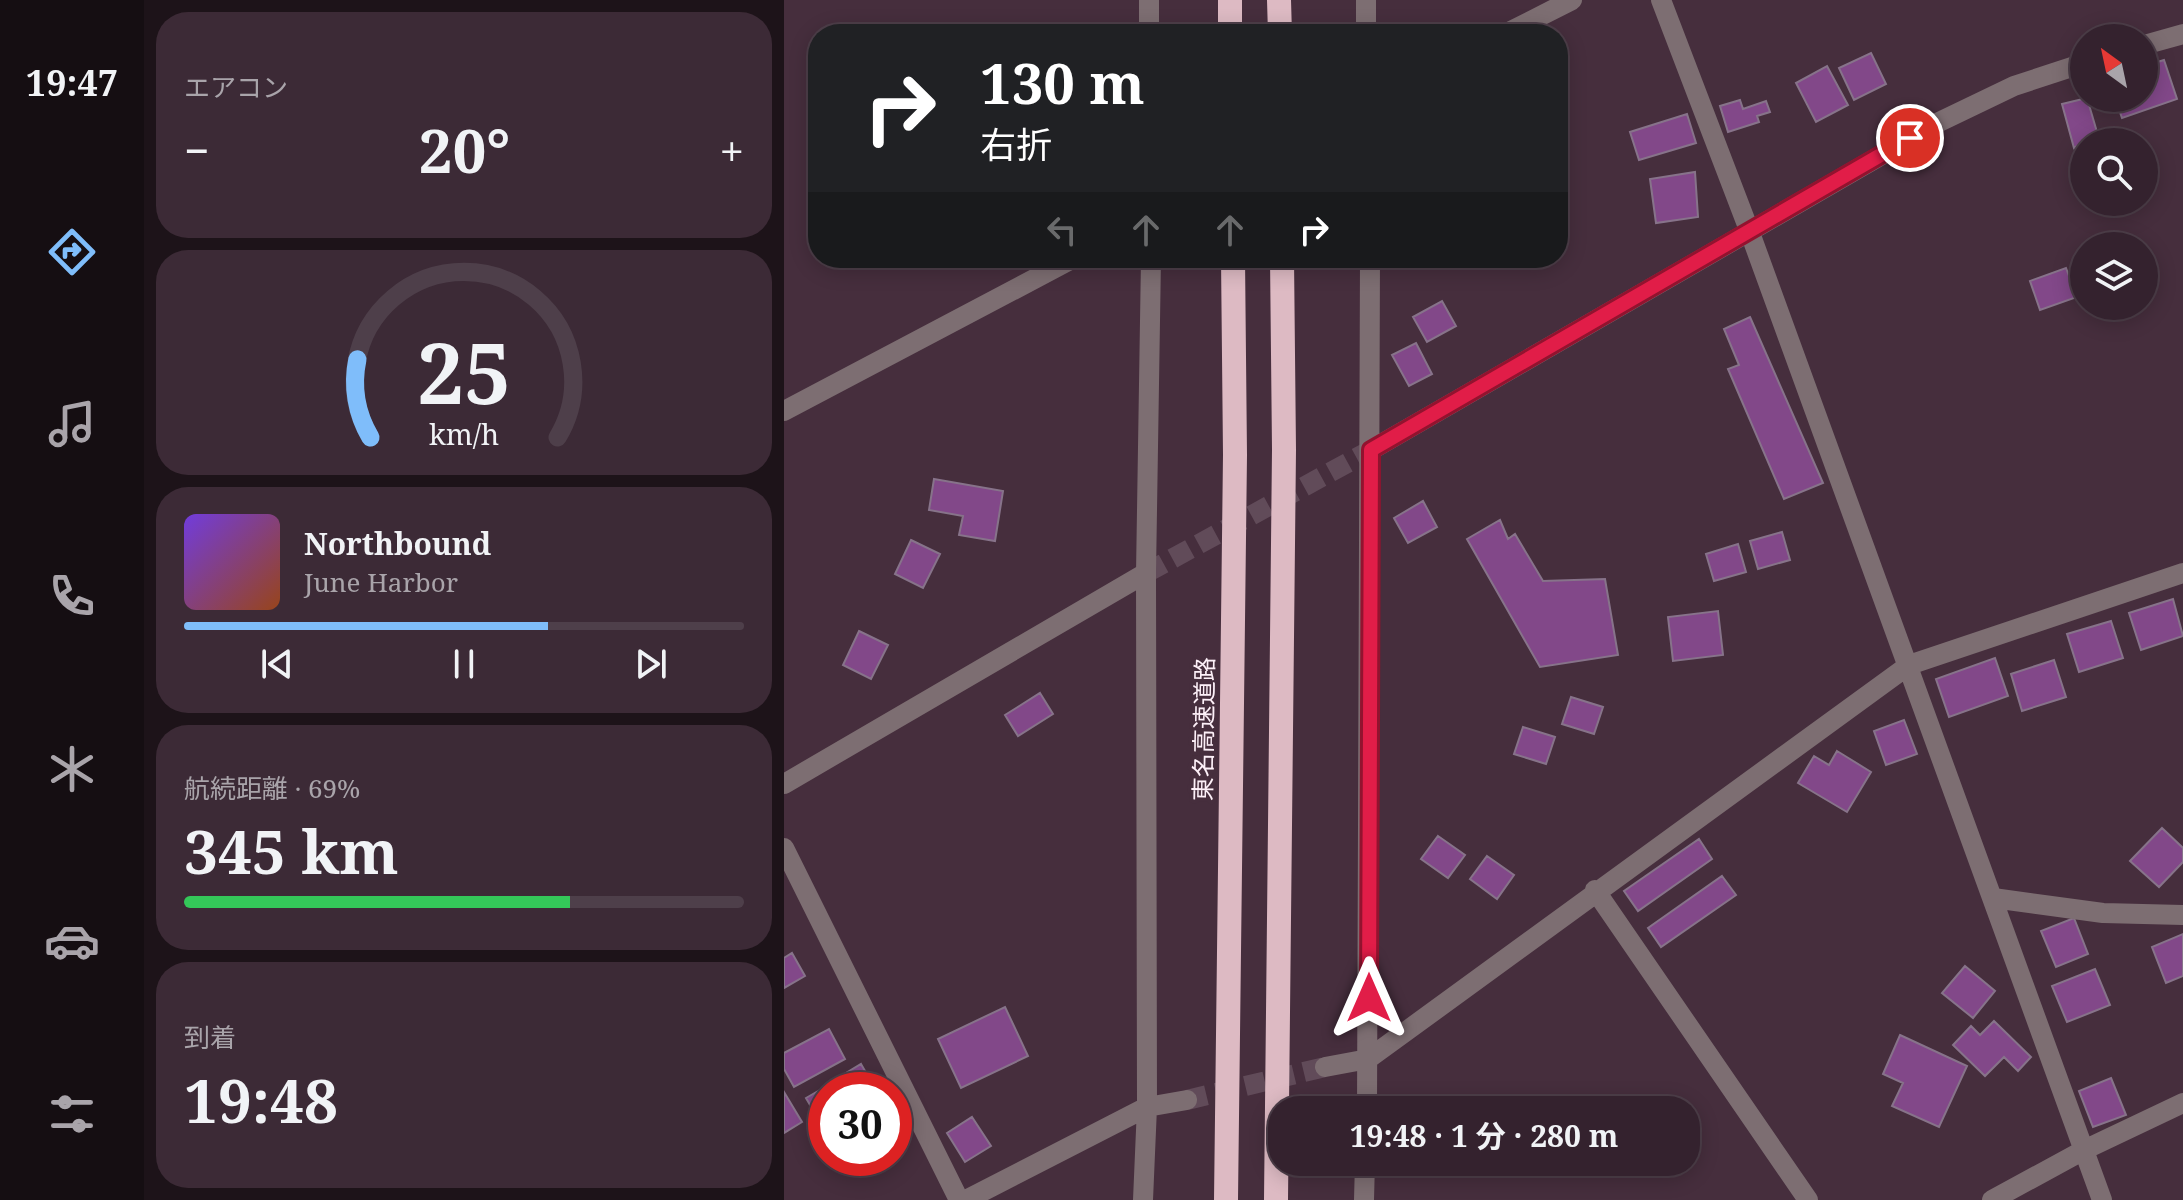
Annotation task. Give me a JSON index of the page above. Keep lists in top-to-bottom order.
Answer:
{
  "streets": {
    "highway": ["東名高速道路"]
  },
  "north": "top left",
  "page": {
    "tabs": "19:47",
    "tile": [
      "エアコン",
      ["航続距離 · 69%", "345 km"],
      ["到着", "19:48"]
    ],
    "turn": ["130 m", "右折"],
    "heat": ["−", "20°", "+"],
    "song": ["Northbound", "June Harbor"],
    "limit": "30",
    "trip": "19:48 · 1 分 · 280 m",
    "gauge": ["25", "km/h"]
  }
}
